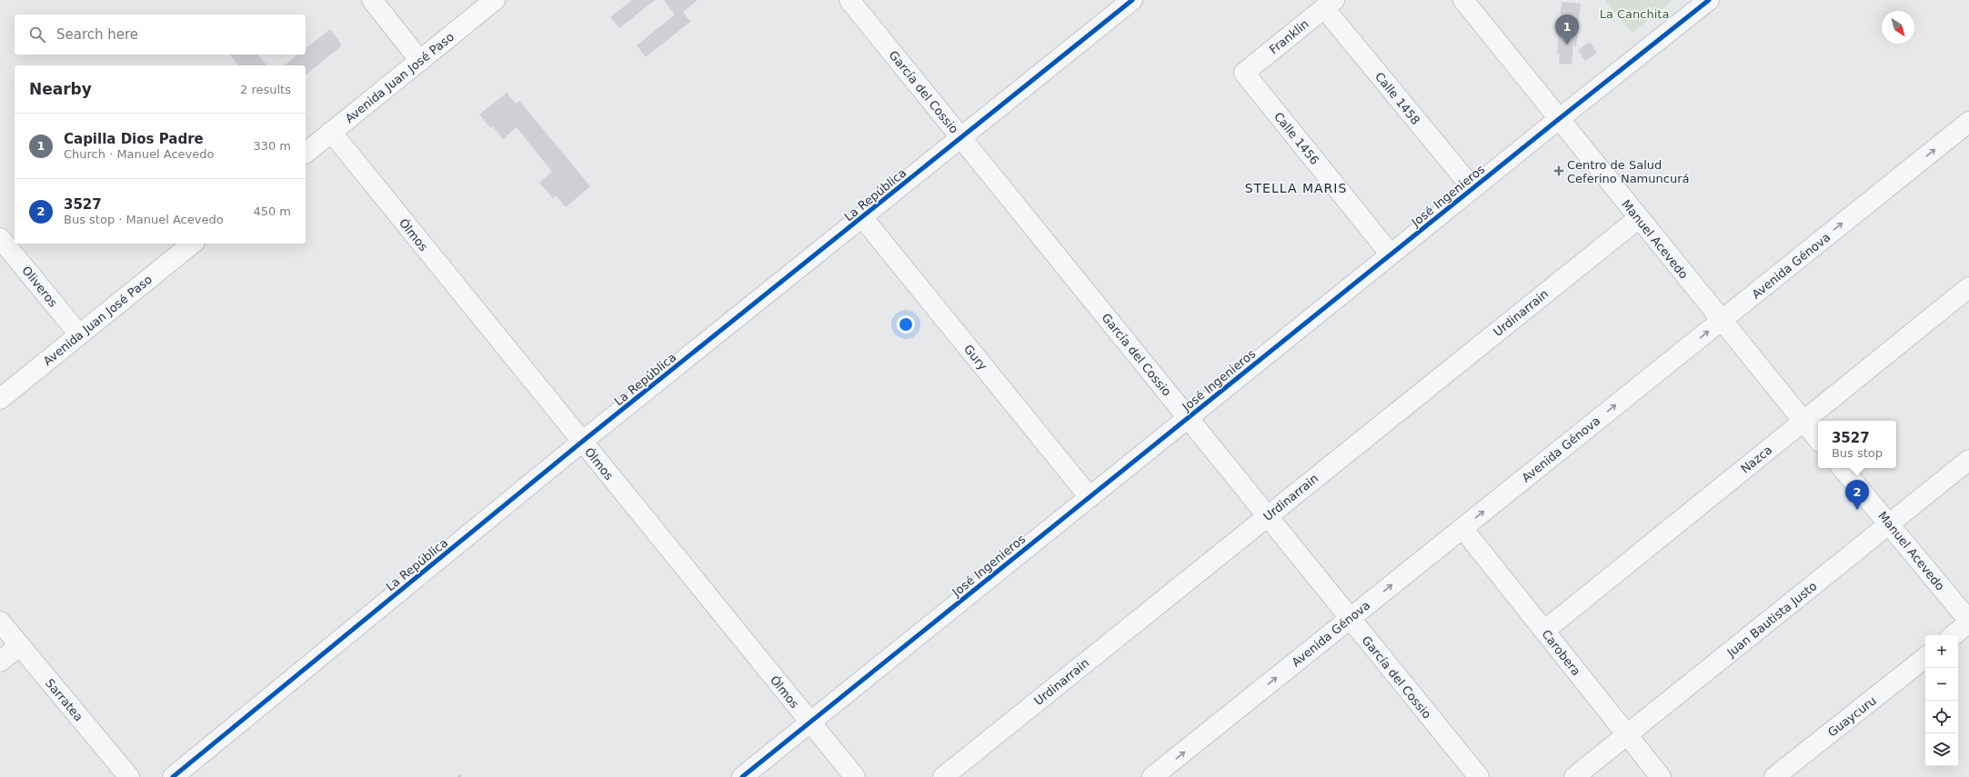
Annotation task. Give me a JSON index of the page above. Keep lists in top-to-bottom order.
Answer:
{
  "streets": {
    "main road": ["Avenida Juan José Paso"],
    "street": [
      "Franklin",
      "García del Cossio",
      "Calle 1458",
      "Calle 1456",
      "La República",
      "José Ingenieros",
      "Ólmos",
      "Manuel Acevedo",
      "Avenida Génova",
      "Oliveros",
      "Urdinarrain",
      "Gury",
      "Nazca",
      "Juan Bautista Justo",
      "Carobera",
      "Sarratea",
      "Guaycuru"
    ]
  },
  "crossings": [
    ["Franklin", "Calle 1458"],
    ["Franklin", "Calle 1456"],
    ["Avenida Juan José Paso", "Ólmos"],
    ["Avenida Juan José Paso", "Oliveros"],
    ["García del Cossio", "La República"],
    ["García del Cossio", "José Ingenieros"],
    ["García del Cossio", "Avenida Génova"],
    ["García del Cossio", "Urdinarrain"],
    ["Calle 1458", "José Ingenieros"],
    ["Calle 1456", "José Ingenieros"],
    ["La República", "Ólmos"],
    ["La República", "Gury"],
    ["José Ingenieros", "Ólmos"],
    ["José Ingenieros", "Manuel Acevedo"],
    ["José Ingenieros", "Gury"],
    ["Manuel Acevedo", "Avenida Génova"],
    ["Manuel Acevedo", "Urdinarrain"],
    ["Manuel Acevedo", "Nazca"],
    ["Manuel Acevedo", "Juan Bautista Justo"],
    ["Avenida Génova", "Carobera"],
    ["Nazca", "Carobera"],
    ["Juan Bautista Justo", "Carobera"]
  ],
  "one_way": ["Avenida Génova"],
  "districts": ["STELLA MARIS"],
  "parks": ["La Canchita"],
  "places": {
    "health": ["Centro de Salud Ceferino Namuncurá"]
  },
  "north": "bottom right",
  "page": {
    "pins": ["1", "2"],
    "search": "Search here",
    "heading": ["Nearby", "2 results"],
    "list": [
      {
        "mark": "1",
        "name": "Capilla Dios Padre",
        "note": "Church · Manuel Acevedo",
        "value": "330 m"
      },
      {
        "mark": "2",
        "name": "3527",
        "note": "Bus stop · Manuel Acevedo",
        "value": "450 m"
      }
    ],
    "popup": ["3527", "Bus stop"],
    "map_buttons": ["+", "−"]
  }
}
